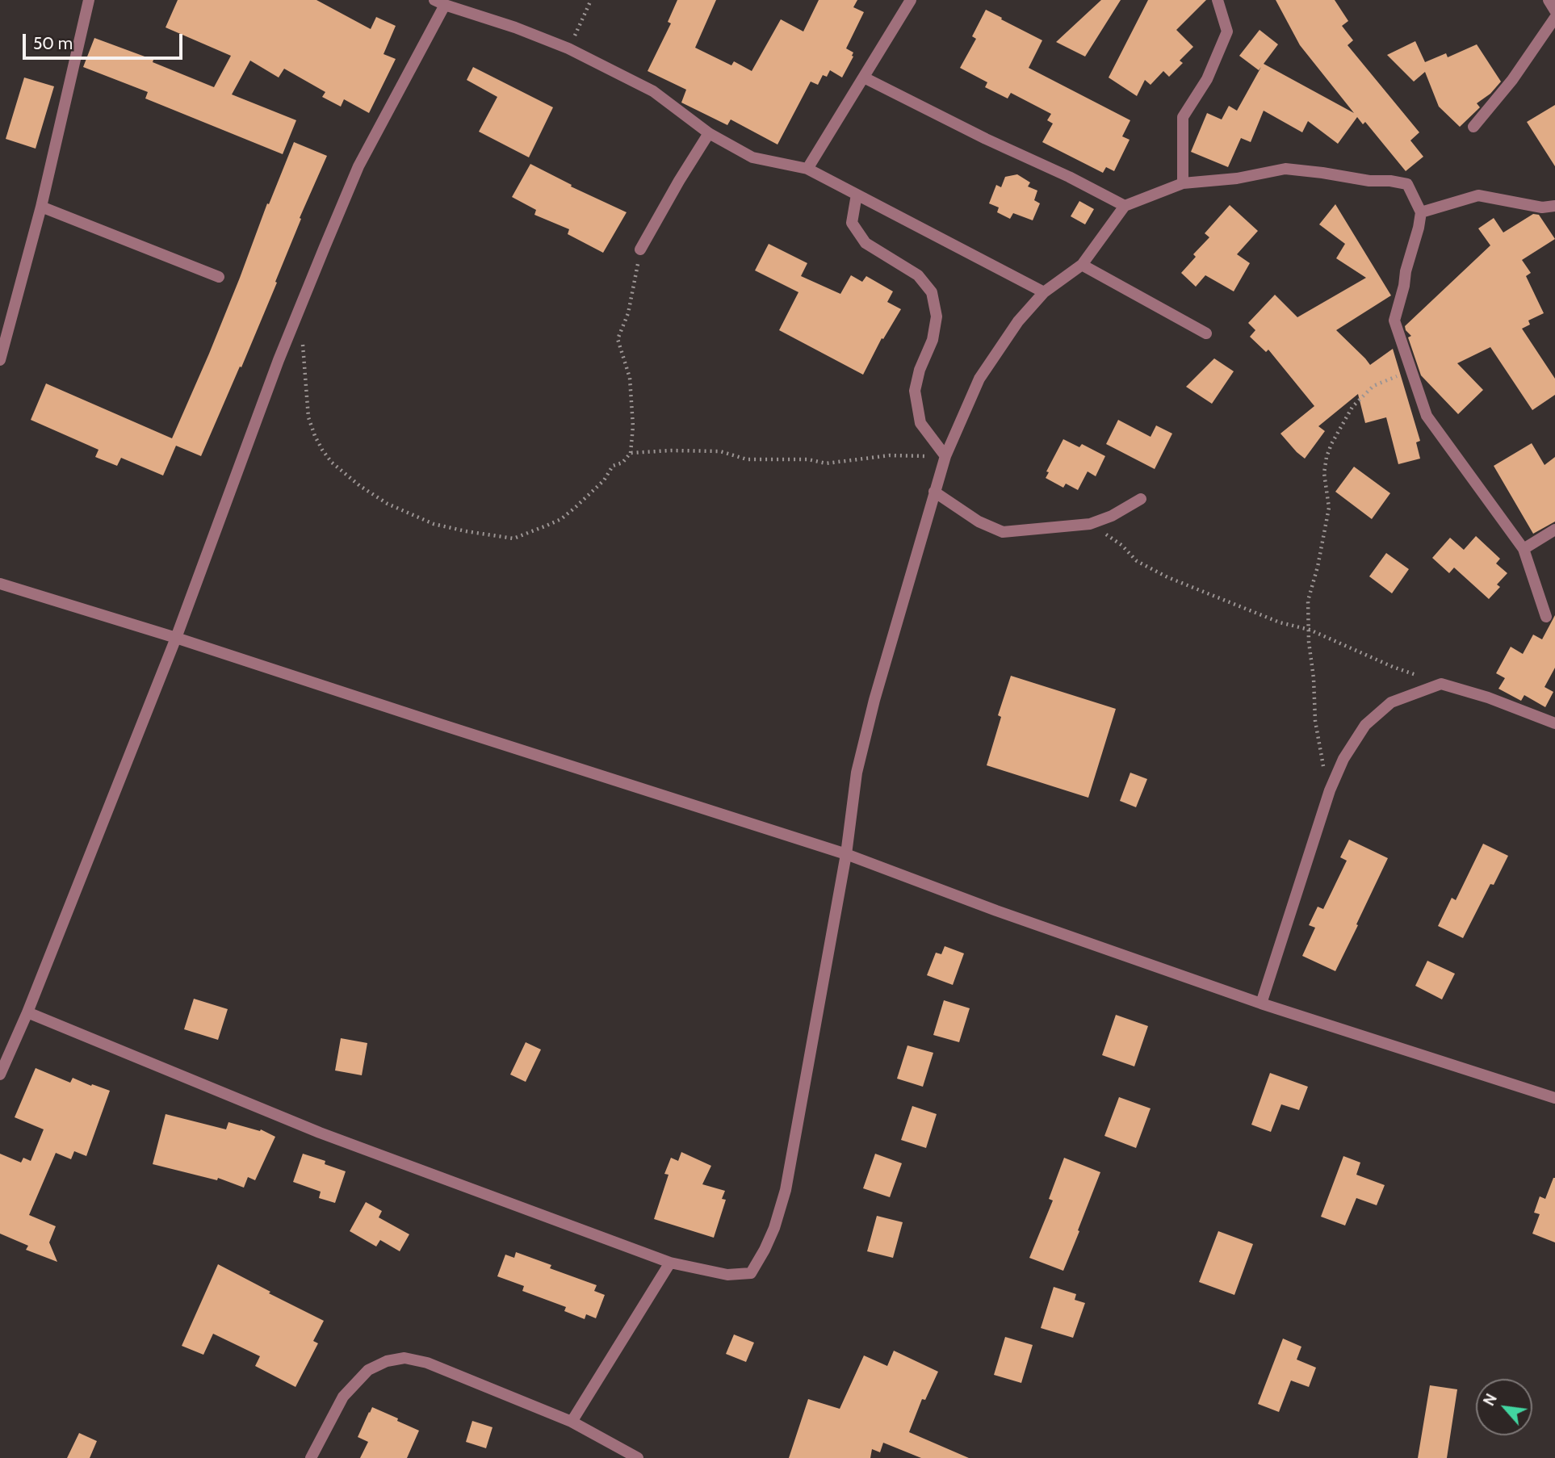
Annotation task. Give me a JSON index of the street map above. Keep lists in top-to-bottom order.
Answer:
{
  "scale_bar": "50 m",
  "north": "top left"
}
